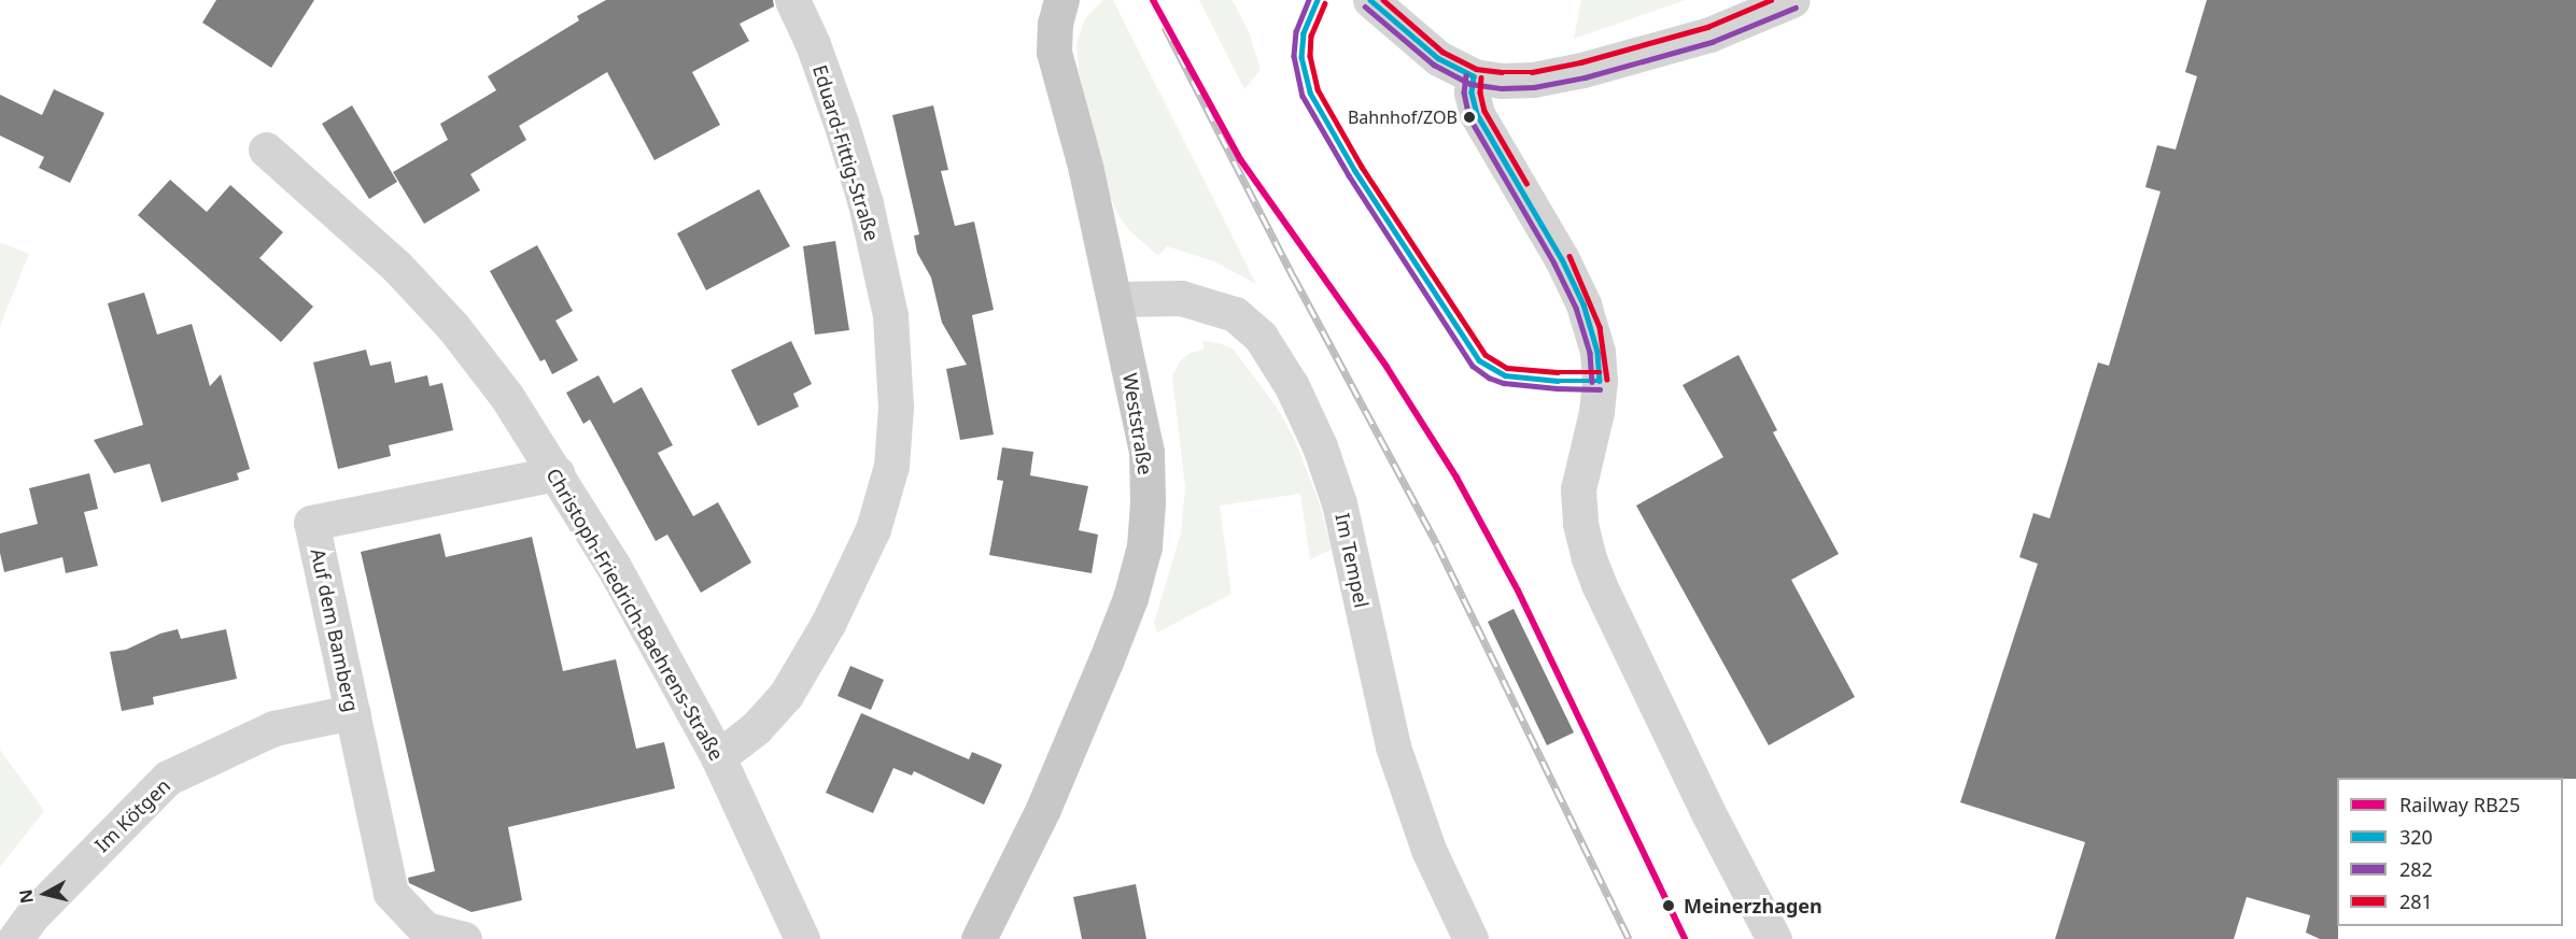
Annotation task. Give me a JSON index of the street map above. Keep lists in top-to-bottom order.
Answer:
{
  "streets": {
    "main road": ["Weststraße"],
    "street": [
      "Eduard-Fittig-Straße",
      "Im Tempel",
      "Christoph-Friedrich-Baehrens-Straße",
      "Auf dem Bamberg",
      "Im Kötgen"
    ]
  },
  "crossings": [
    ["Eduard-Fittig-Straße", "Christoph-Friedrich-Baehrens-Straße"],
    ["Weststraße", "Im Tempel"],
    ["Christoph-Friedrich-Baehrens-Straße", "Auf dem Bamberg"],
    ["Auf dem Bamberg", "Im Kötgen"]
  ],
  "places": ["Bahnhof/ZOB", "Meinerzhagen"],
  "lines": [
    "rail line RB25",
    "transit line 320",
    "transit line 282",
    "transit line 281"
  ],
  "legend": [
    "Railway RB25",
    "320",
    "282",
    "281"
  ],
  "north": "left"
}
